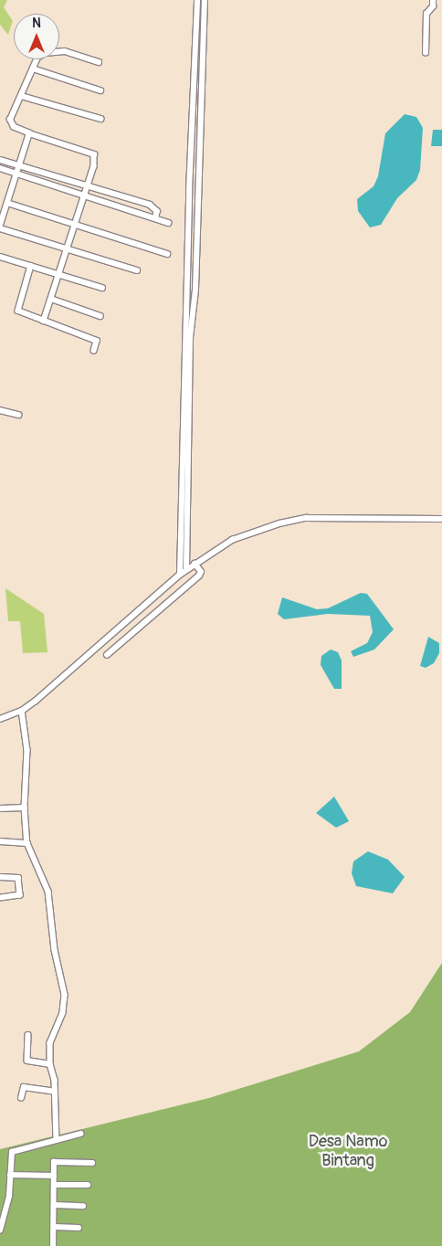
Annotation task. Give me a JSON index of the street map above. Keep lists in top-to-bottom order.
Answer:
{
  "parks": ["Desa Namo Bintang"],
  "north": "top"
}
